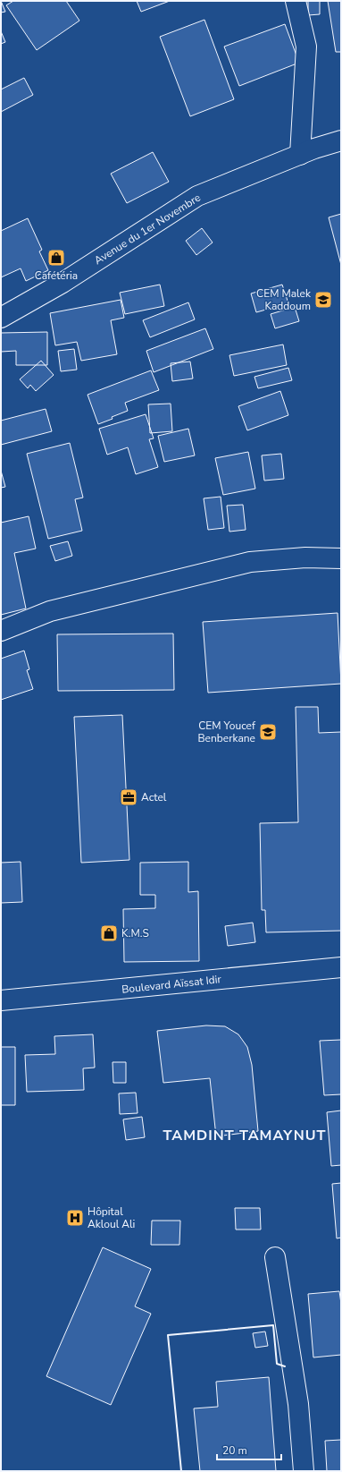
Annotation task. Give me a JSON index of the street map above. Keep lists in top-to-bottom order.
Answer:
{
  "streets": {
    "street": ["Avenue du 1er Novembre", "Boulevard Aïssat Idir"]
  },
  "districts": ["TAMDINT TAMAYNUT"],
  "places": {
    "shop": ["Cafétéria", "K.M.S"],
    "school or university": ["CEM Malek Kaddoum", "CEM Youcef Benberkane"],
    "office": ["Actel"],
    "hospital": ["Hôpital Akloul Ali"]
  },
  "scale_bar": "20 m"
}
